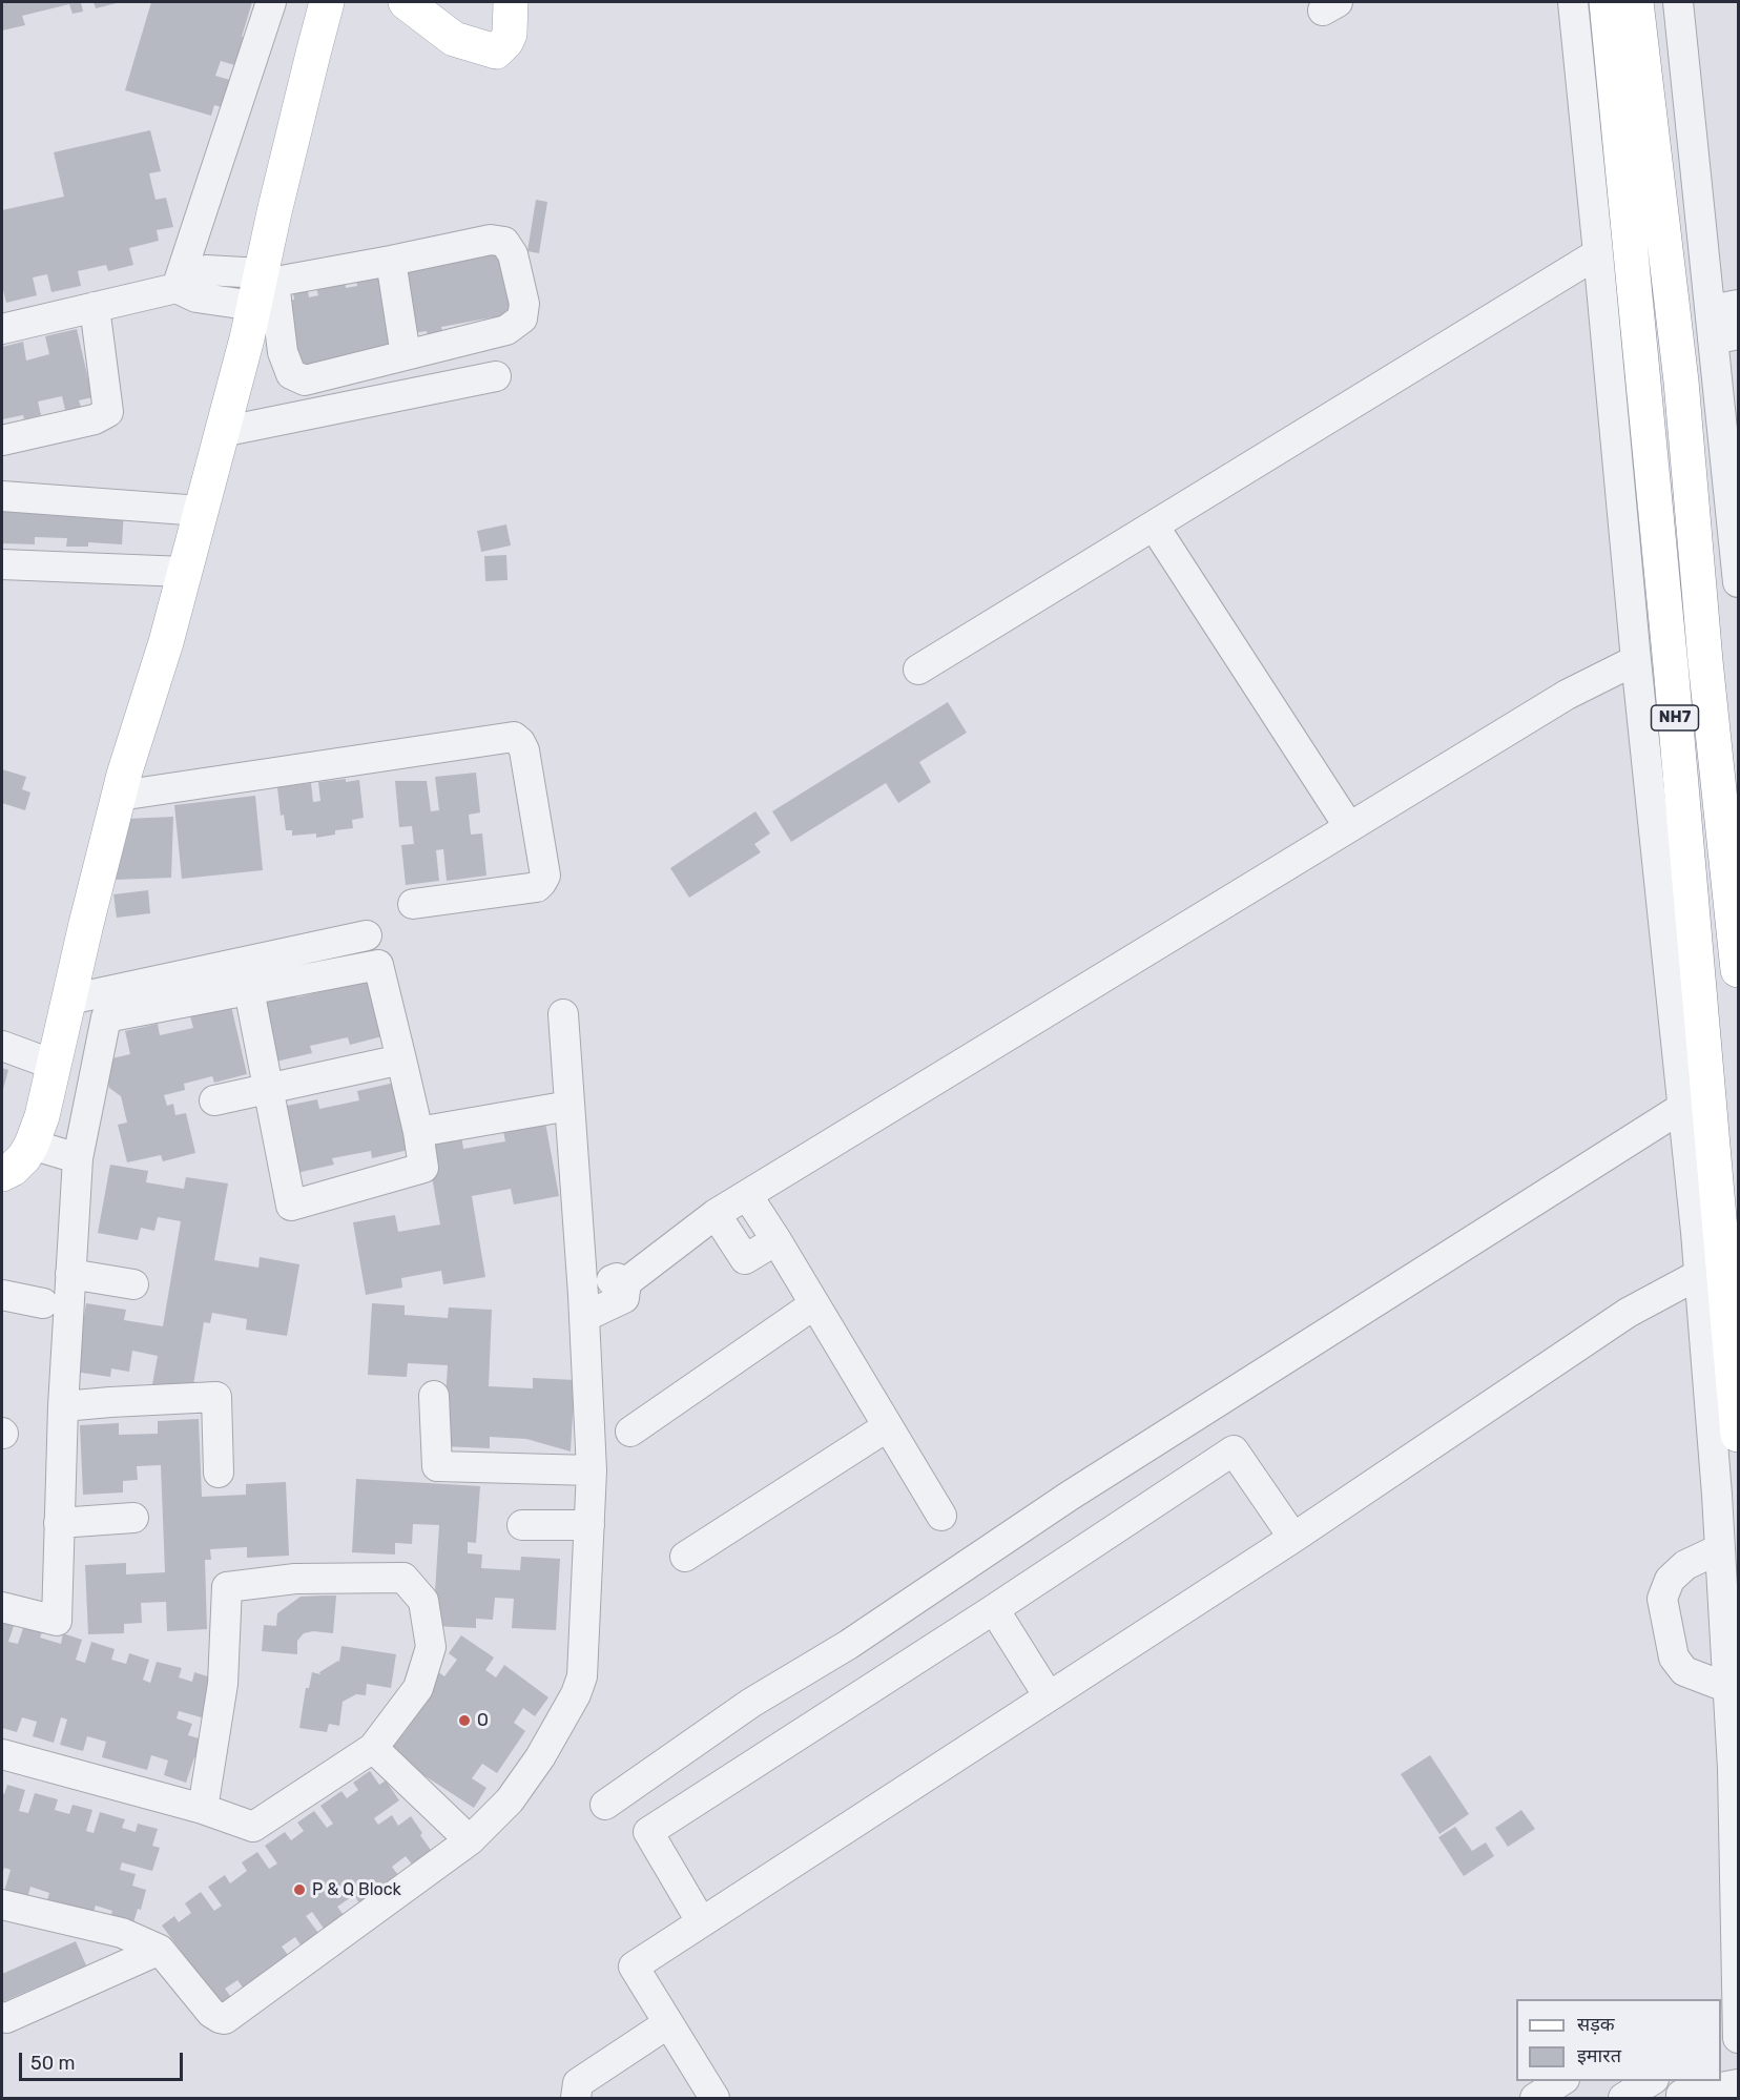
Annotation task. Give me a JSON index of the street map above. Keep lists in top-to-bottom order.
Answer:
{
  "streets": {
    "main road": ["NH7"]
  },
  "places": ["O", "P & Q Block"],
  "legend": ["सड़क", "इमारत"],
  "scale_bar": "50 m"
}
